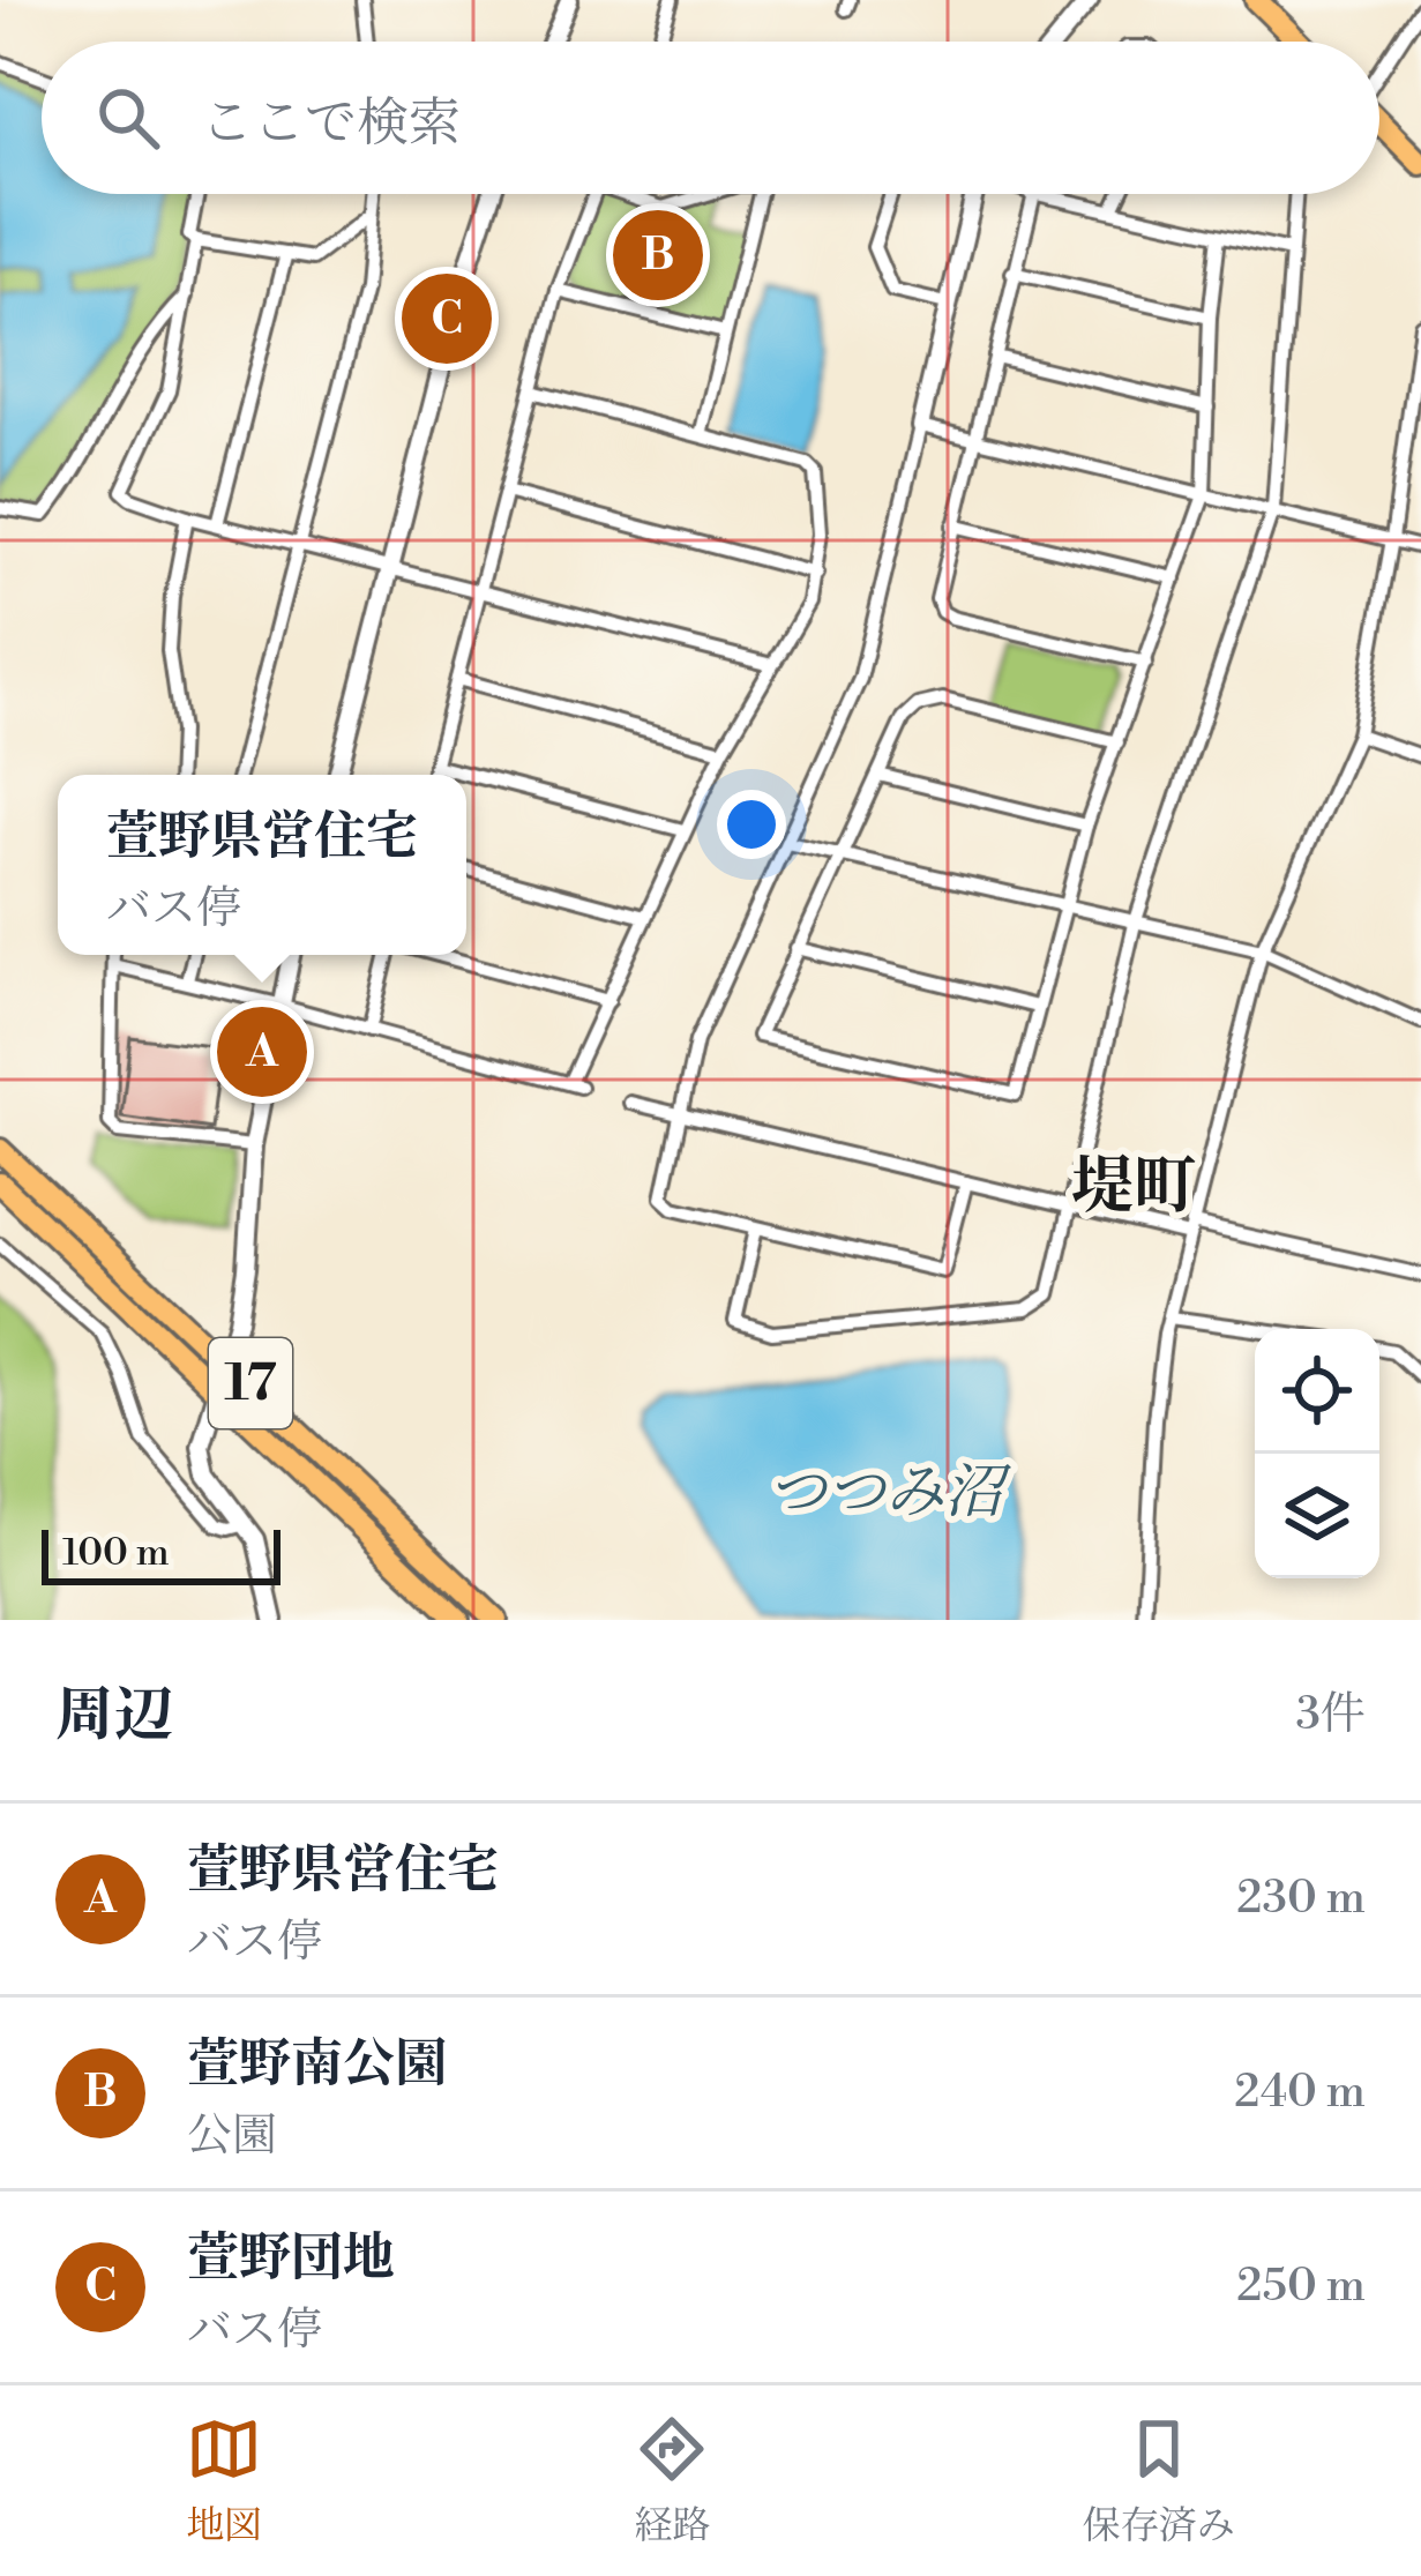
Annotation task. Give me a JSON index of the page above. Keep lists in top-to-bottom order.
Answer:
{
  "streets": {
    "main road": ["17"]
  },
  "districts": ["堤町"],
  "water": ["つつみ沼"],
  "scale_bar": "100 m",
  "page": {
    "search": "ここで検索",
    "pins": ["B", "C", "A"],
    "popup": ["萱野県営住宅", "バス停"],
    "scale": "100 m",
    "heading": ["周辺", "3件"],
    "list": [
      {
        "mark": "A",
        "name": "萱野県営住宅",
        "note": "バス停",
        "value": "230 m"
      },
      {
        "mark": "B",
        "name": "萱野南公園",
        "note": "公園",
        "value": "240 m"
      },
      {
        "mark": "C",
        "name": "萱野団地",
        "note": "バス停",
        "value": "250 m"
      }
    ],
    "nav": ["地図", "経路", "保存済み"]
  }
}
